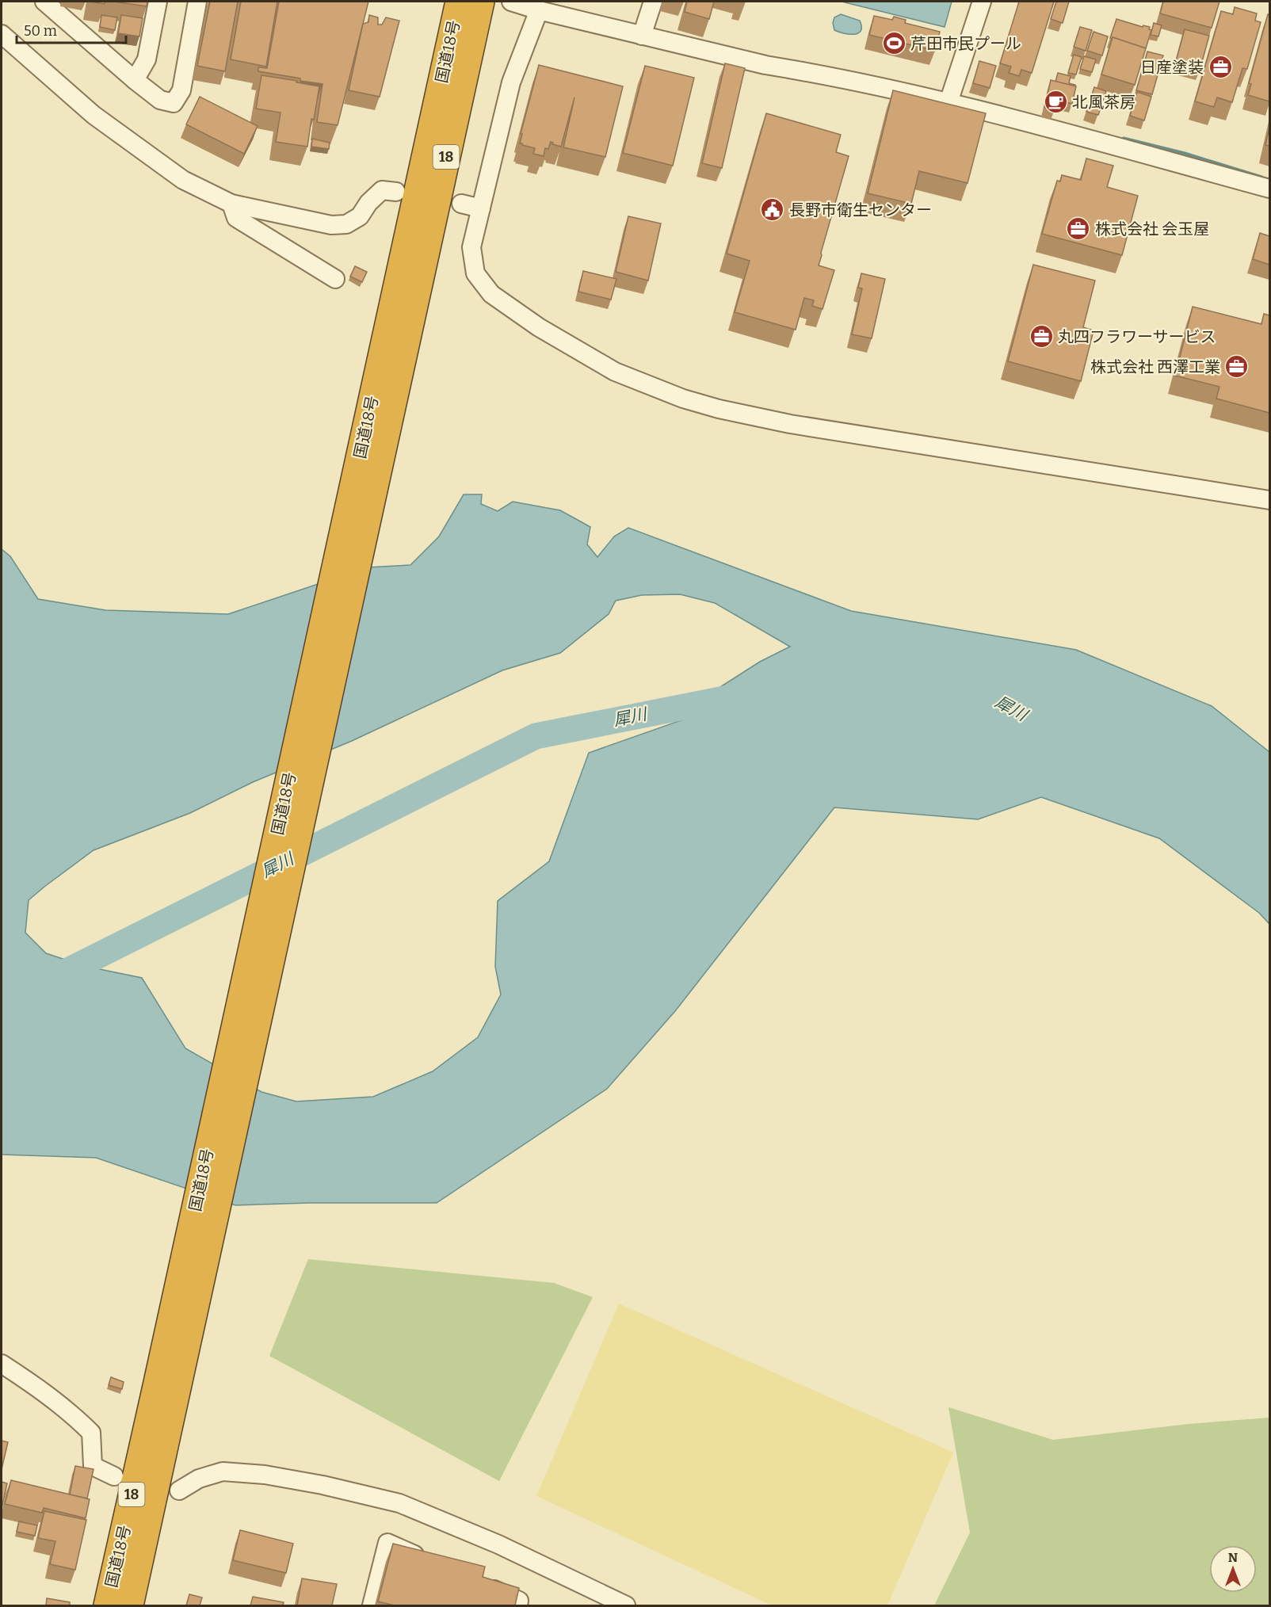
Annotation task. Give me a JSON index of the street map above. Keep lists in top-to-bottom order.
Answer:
{
  "streets": {
    "highway": ["国道18号", "18"]
  },
  "water": ["犀川"],
  "places": {
    "sports": ["芹田市民プール"],
    "office": [
      "日産塗装",
      "株式会社 会玉屋",
      "丸四フラワーサービス",
      "株式会社 西澤工業"
    ],
    "cafe": ["北風茶房"],
    "public building": ["長野市衛生センター"]
  },
  "scale_bar": "50 m",
  "north": "top"
}
